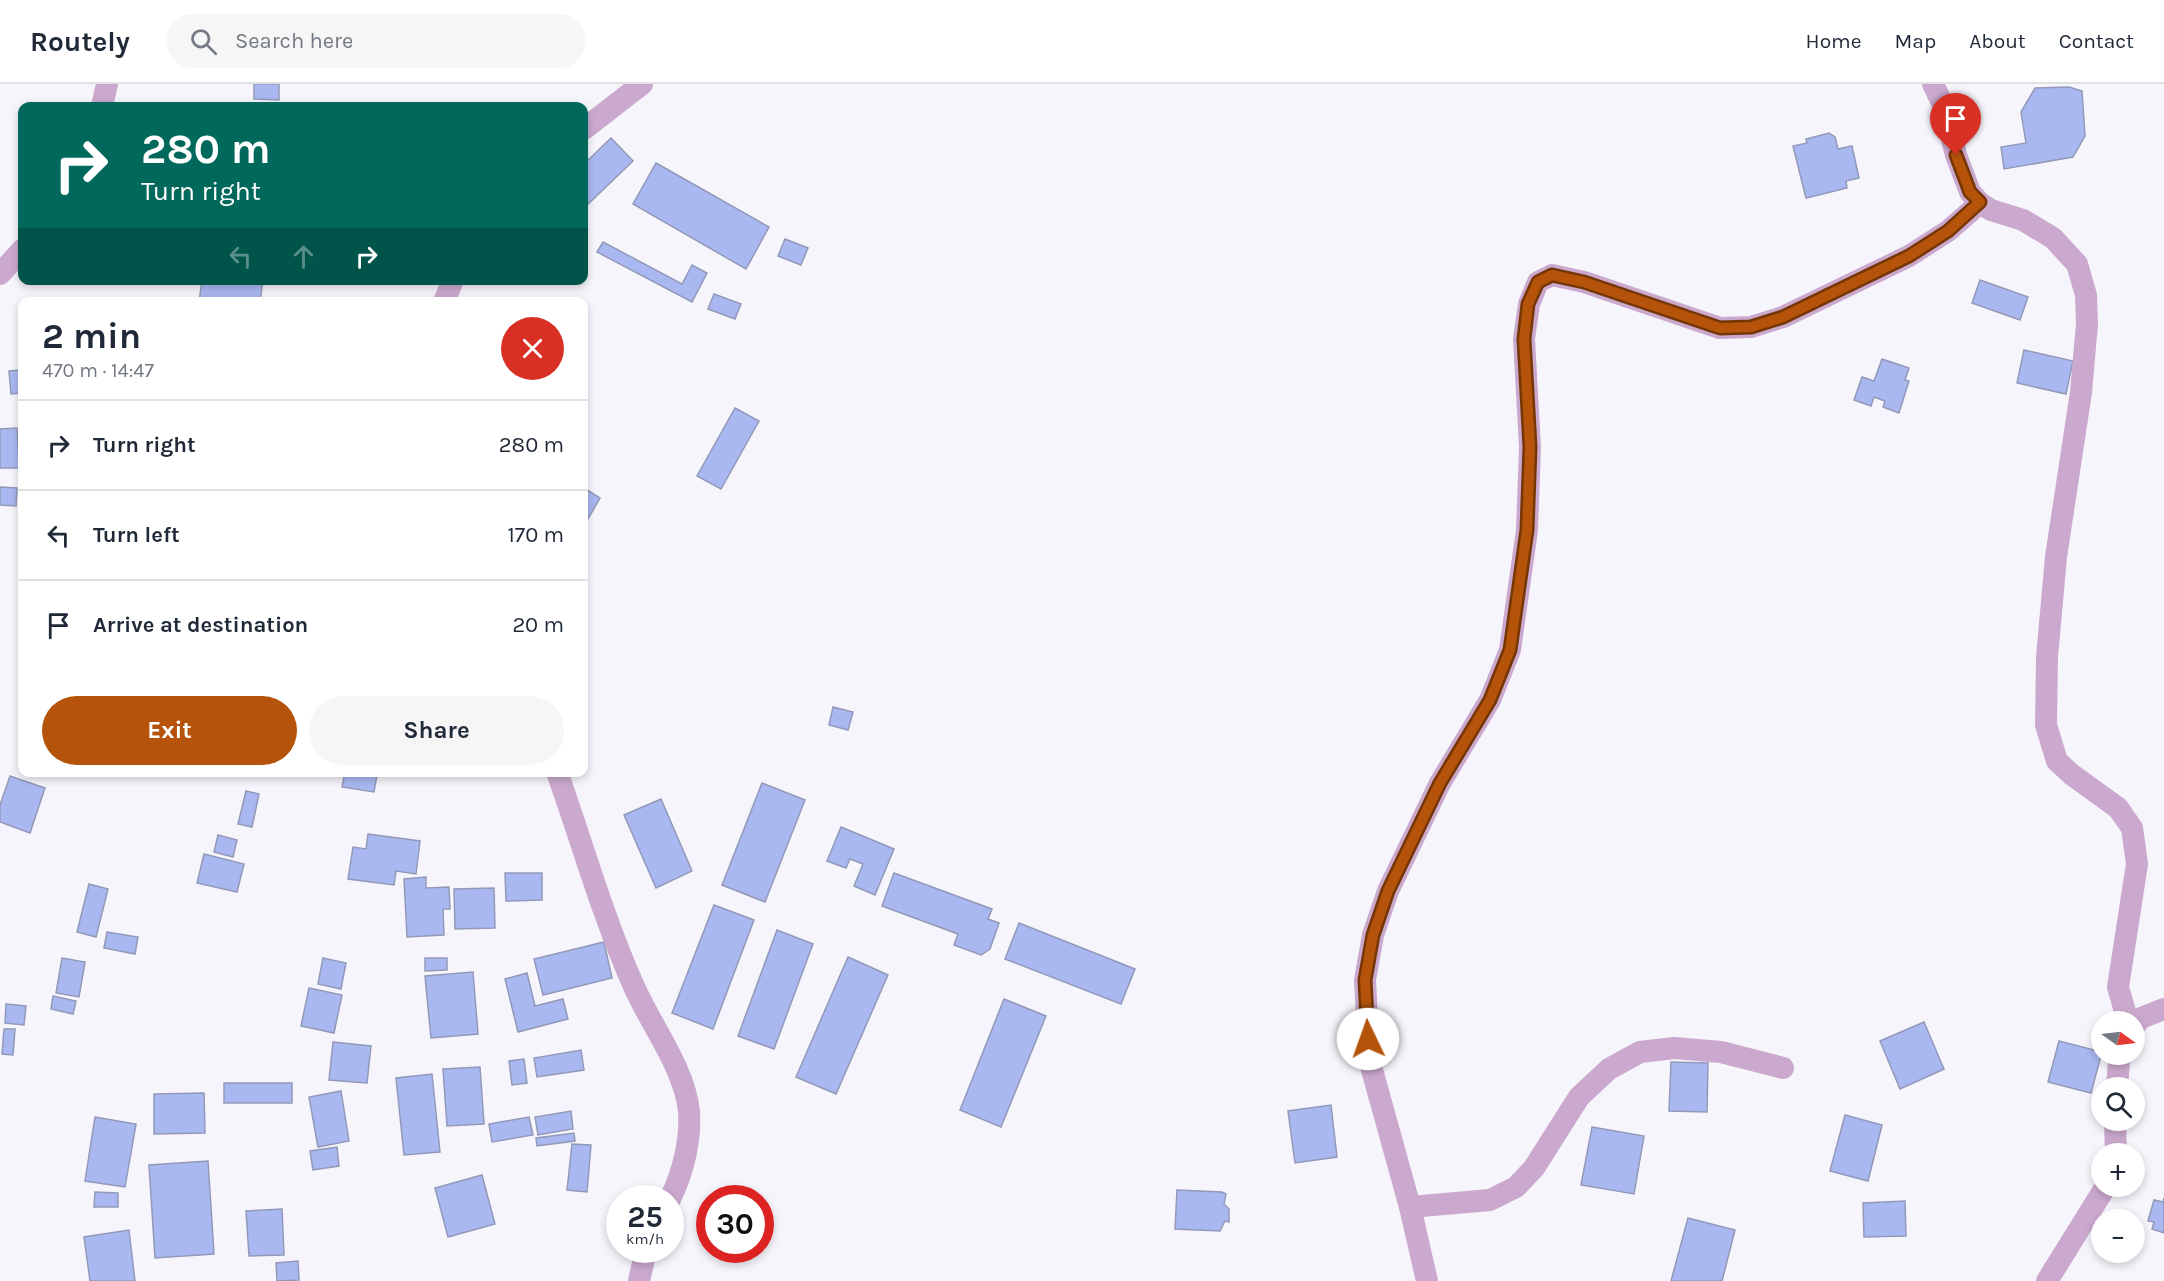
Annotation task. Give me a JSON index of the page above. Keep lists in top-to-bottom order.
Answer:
{
  "north": "right",
  "page": {
    "header": "Routely",
    "search": "Search here",
    "nav": [
      "Home",
      "Map",
      "About",
      "Contact"
    ],
    "turn": ["280 m", "Turn right"],
    "heading": ["2 min", "470 m · 14:47"],
    "list": [
      {
        "name": "Turn right",
        "value": "280 m"
      },
      {
        "name": "Turn left",
        "value": "170 m"
      },
      {
        "name": "Arrive at destination",
        "value": "20 m"
      }
    ],
    "buttons": ["Exit", "Share"],
    "map_buttons": ["+", "−"],
    "speed": "25 km/h",
    "limit": "30"
  }
}
